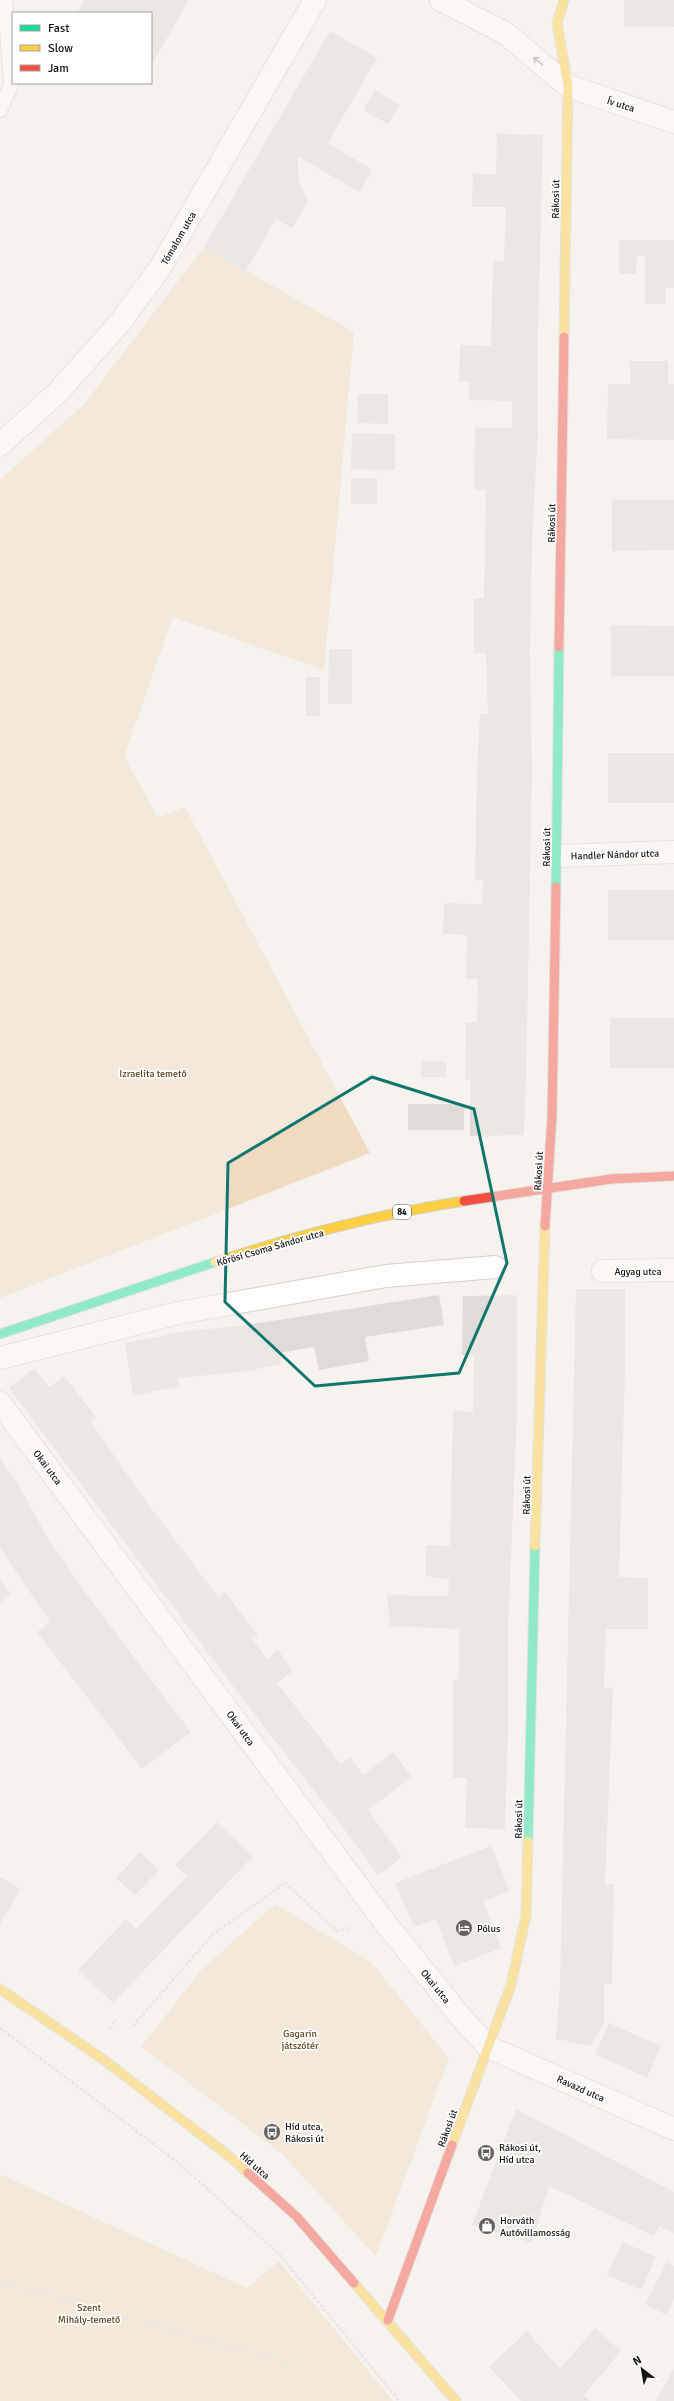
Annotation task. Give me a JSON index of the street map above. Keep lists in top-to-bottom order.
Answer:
{
  "streets": {
    "street": [
      "Ív utca",
      "Rákosi út",
      "Tómalom utca",
      "Handler Nándor utca",
      "84",
      "Kőrösi Csoma Sándor utca",
      "Agyag utca",
      "Okai utca",
      "Ravazd utca",
      "Híd utca"
    ]
  },
  "crossings": [
    ["Ív utca", "Rákosi út"],
    ["Rákosi út", "Handler Nándor utca"],
    ["Rákosi út", "84"],
    ["Rákosi út", "Kőrösi Csoma Sándor utca"],
    ["Rákosi út", "Okai utca"],
    ["Rákosi út", "Ravazd utca"],
    ["Rákosi út", "Híd utca"],
    ["84", "Kőrösi Csoma Sándor utca"],
    ["Okai utca", "Ravazd utca"]
  ],
  "parks": ["Izraelita temető", "Gagarin játszótér", "Szent Mihály-temető"],
  "places": {
    "hotel": ["Pólus"],
    "bus stop": ["Híd utca, Rákosi út", "Rákosi út, Híd utca"],
    "shop": ["Horváth Autóvillamosság"]
  },
  "legend": ["Fast", "Slow", "Jam"],
  "north": "top left"
}
